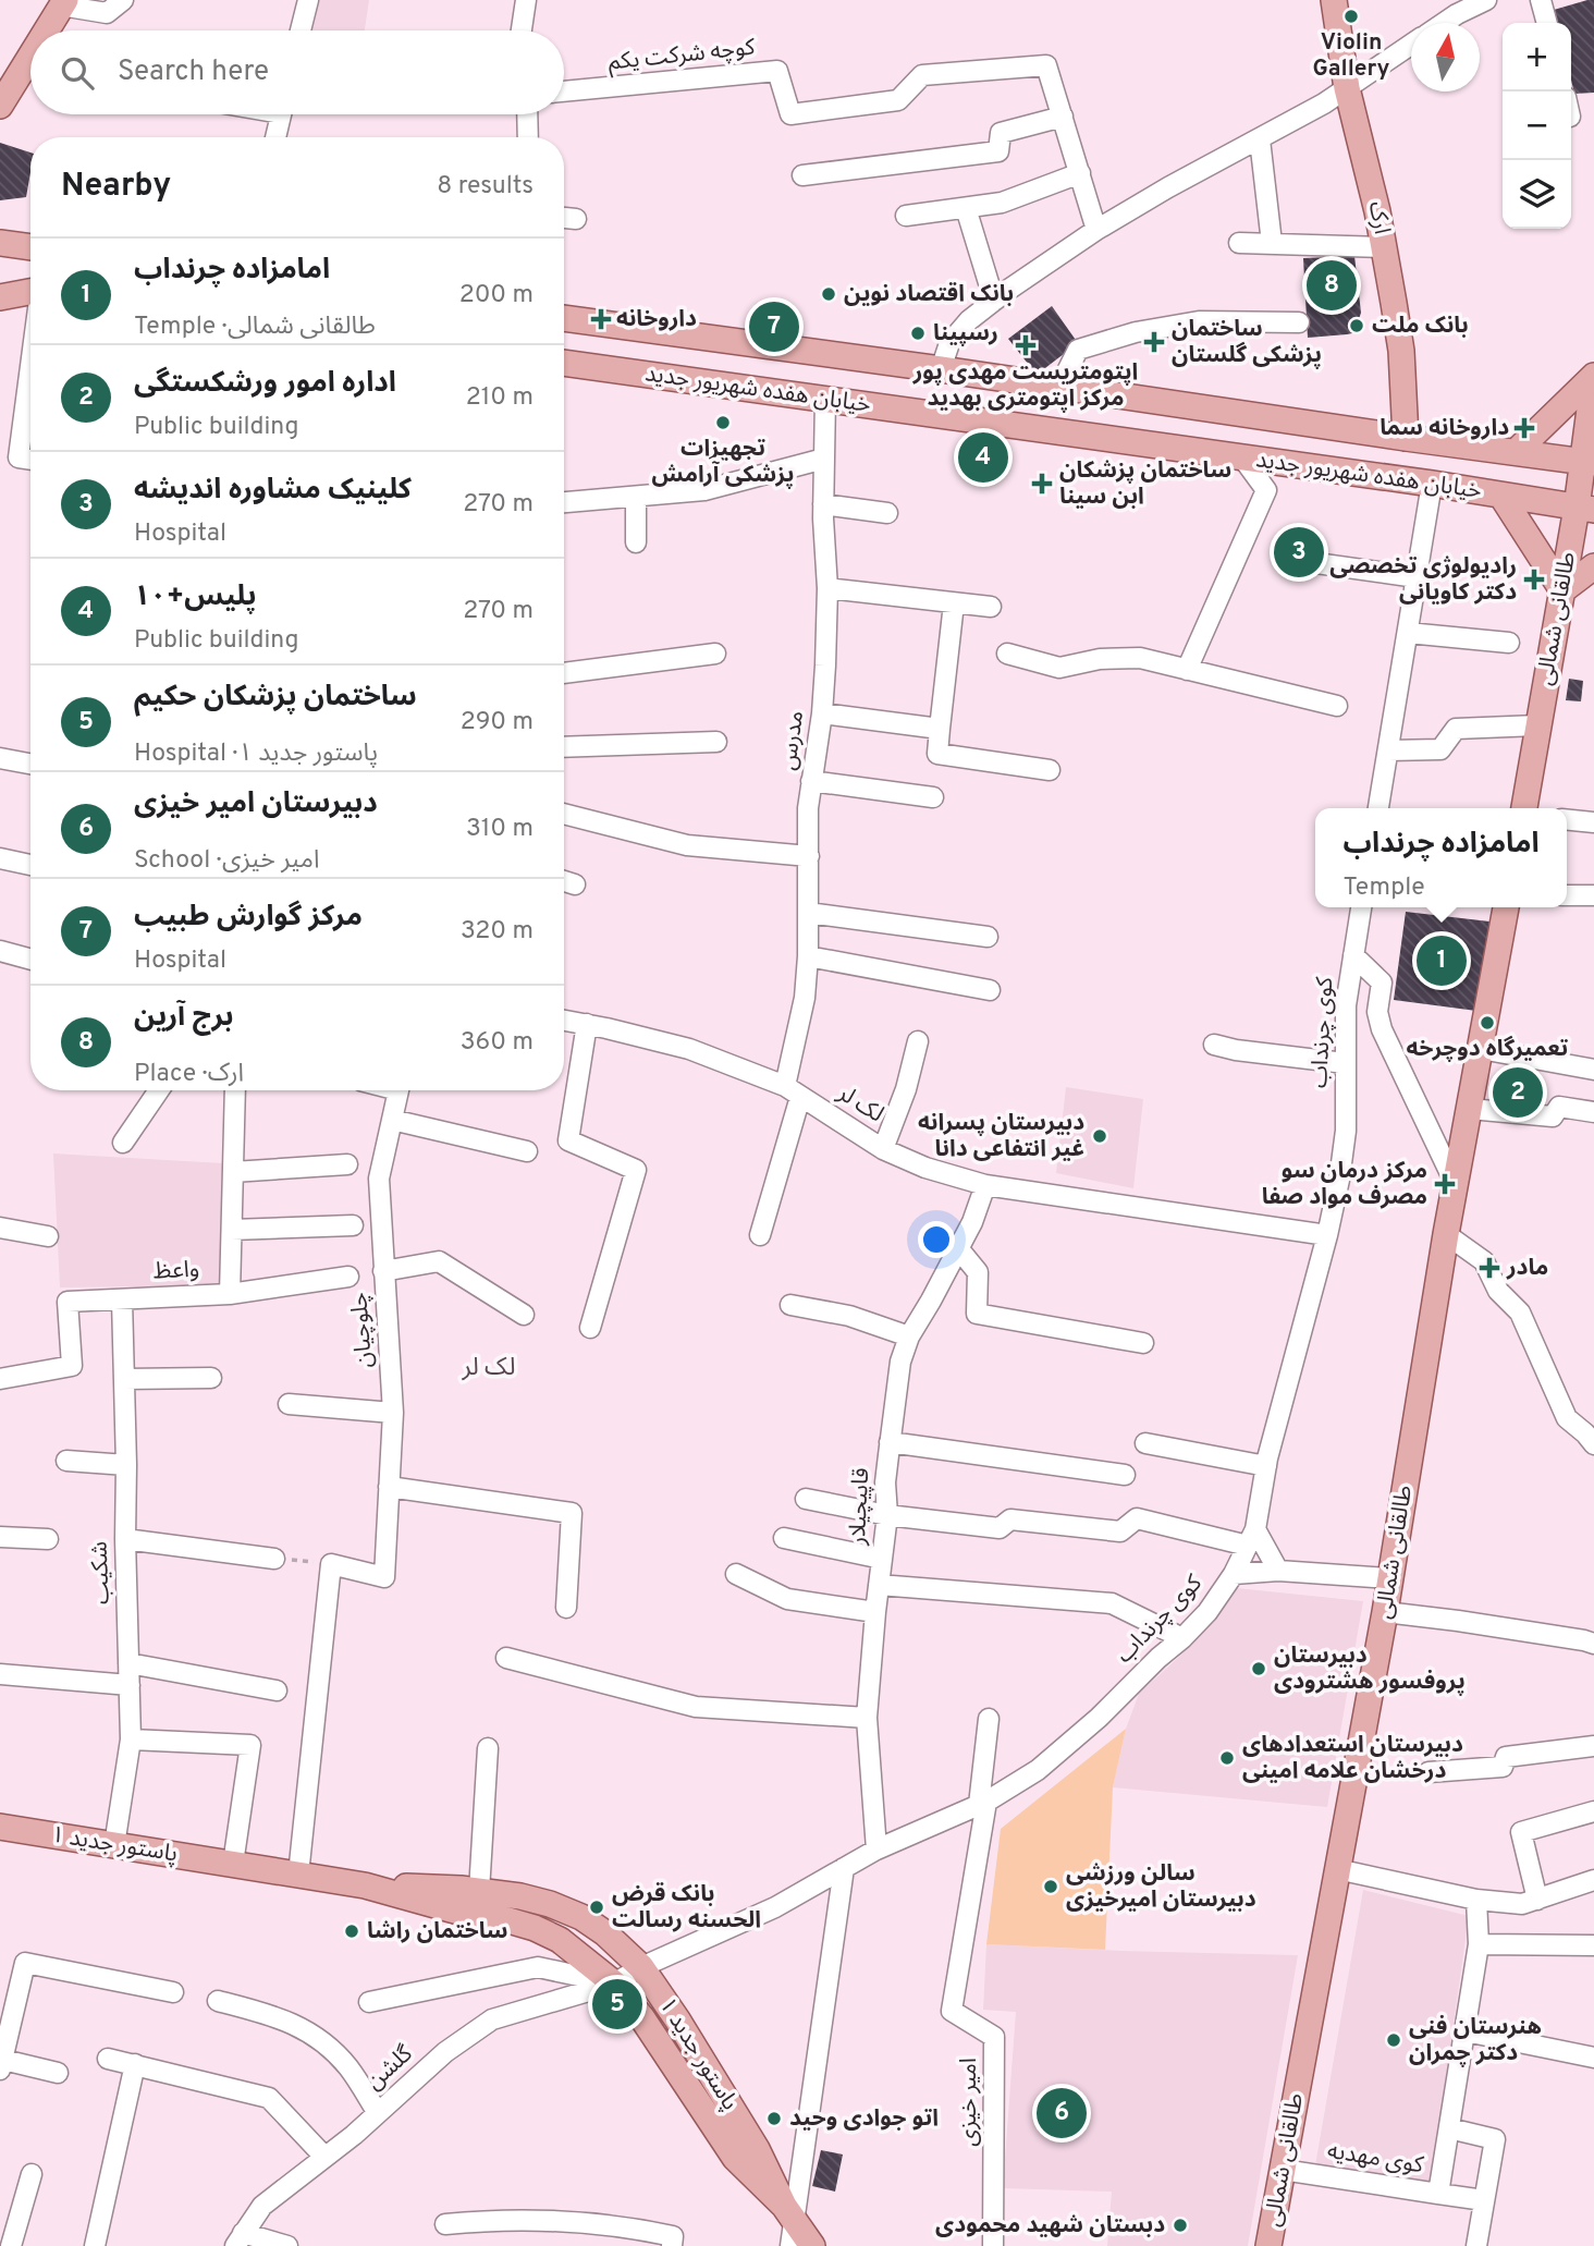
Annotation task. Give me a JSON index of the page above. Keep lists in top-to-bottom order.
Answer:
{
  "streets": {
    "main road": [
      "ارک",
      "خیابان هفده شهریور جدید",
      "طالقانی شمالی",
      "پاستور جدید ۱"
    ],
    "street": [
      "کوچه شرکت یکم",
      "مدرس",
      "کوی چرنداب",
      "لک لر",
      "واعظ",
      "چلوچیان",
      "قاپیچیلار",
      "شکیب",
      "گلشن",
      "امیر خیزی",
      "کوی ‌‌‌مهدیه"
    ]
  },
  "crossings": [
    ["ارک", "خیابان هفده شهریور جدید"],
    ["خیابان هفده شهریور جدید", "طالقانی شمالی"],
    ["خیابان هفده شهریور جدید", "مدرس"],
    ["طالقانی شمالی", "کوی ‌‌‌مهدیه"],
    ["مدرس", "لک لر"],
    ["کوی چرنداب", "لک لر"],
    ["کوی چرنداب", "قاپیچیلار"],
    ["کوی چرنداب", "پاستور جدید ۱"],
    ["کوی چرنداب", "گلشن"],
    ["کوی چرنداب", "امیر خیزی"],
    ["لک لر", "قاپیچیلار"],
    ["واعظ", "شکیب"],
    ["شکیب", "پاستور جدید ۱"],
    ["پاستور جدید ۱", "گلشن"]
  ],
  "districts": ["لک لر"],
  "places": {
    "other": [
      "Violin Gallery",
      "بانک اقتصاد نوین",
      "بانک ملت",
      "رسپینا",
      "تجهیزات پزشکی آرامش",
      "تعمیرگاه دوچرخه",
      "دبیرستان پسرانه غیر انتفاعی دانا",
      "دبیرستان پروفسور هشترودی",
      "دبیرستان استعدادهای درخشان علامه امینی",
      "سالن ورزشی دبیرستان امیرخیزی",
      "بانک قرض الحسنه رسالت",
      "ساختمان راشا",
      "هنرستان فنی دکتر چمران",
      "اتو جوادی وحید",
      "دبستان شهید محمودی"
    ],
    "health": [
      "داروخانه",
      "ساختمان پزشکی گلستان",
      "اپتومتریست مهدی پور مرکز اپتومتری بهدید",
      "داروخانه سما",
      "ساختمان پزشکان ابن سینا",
      "رادیولوژی تخصصی دکتر کاویانی",
      "مرکز درمان سو مصرف مواد صفا",
      "مادر"
    ]
  },
  "north": "top",
  "page": {
    "map_buttons": ["+", "−"],
    "search": "Search here",
    "heading": ["Nearby", "8 results"],
    "list": [
      {
        "mark": "1",
        "name": "امامزاده چرنداب",
        "note": "Temple · طالقانی شمالی",
        "value": "200 m"
      },
      {
        "mark": "2",
        "name": "اداره امور ورشکستگی",
        "note": "Public building",
        "value": "210 m"
      },
      {
        "mark": "3",
        "name": "کلینیک مشاوره اندیشه",
        "note": "Hospital",
        "value": "270 m"
      },
      {
        "mark": "4",
        "name": "پلیس+۱۰",
        "note": "Public building",
        "value": "270 m"
      },
      {
        "mark": "5",
        "name": "ساختمان پزشکان حکیم",
        "note": "Hospital · پاستور جدید ۱",
        "value": "290 m"
      },
      {
        "mark": "6",
        "name": "دبیرستان امیر خیزی",
        "note": "School · امیر خیزی",
        "value": "310 m"
      },
      {
        "mark": "7",
        "name": "مرکز گوارش طبیب",
        "note": "Hospital",
        "value": "320 m"
      },
      {
        "mark": "8",
        "name": "برج آرین",
        "note": "Place · ارک",
        "value": "360 m"
      }
    ],
    "pins": [
      "8",
      "7",
      "4",
      "3",
      "1",
      "2",
      "5",
      "6"
    ],
    "popup": ["امامزاده چرنداب", "Temple"]
  }
}
